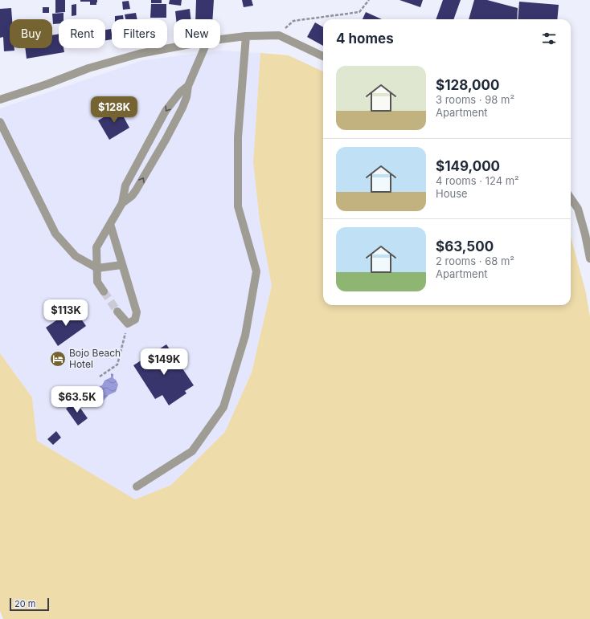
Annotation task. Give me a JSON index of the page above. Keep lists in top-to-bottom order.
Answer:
{
  "places": {
    "hotel": ["Bojo Beach Hotel"]
  },
  "scale_bar": "20 m",
  "page": {
    "chip": [
      "Buy",
      "Rent",
      "Filters",
      "New"
    ],
    "heading": "4 homes",
    "list": [
      {
        "name": "$128,000",
        "note": "3 rooms · 98 m² · Apartment"
      },
      {
        "name": "$149,000",
        "note": "4 rooms · 124 m² · House"
      },
      {
        "name": "$63,500",
        "note": "2 rooms · 68 m² · Apartment"
      }
    ],
    "price": [
      "$128K",
      "$113K",
      "$149K",
      "$63.5K"
    ],
    "scale": "20 m"
  }
}
